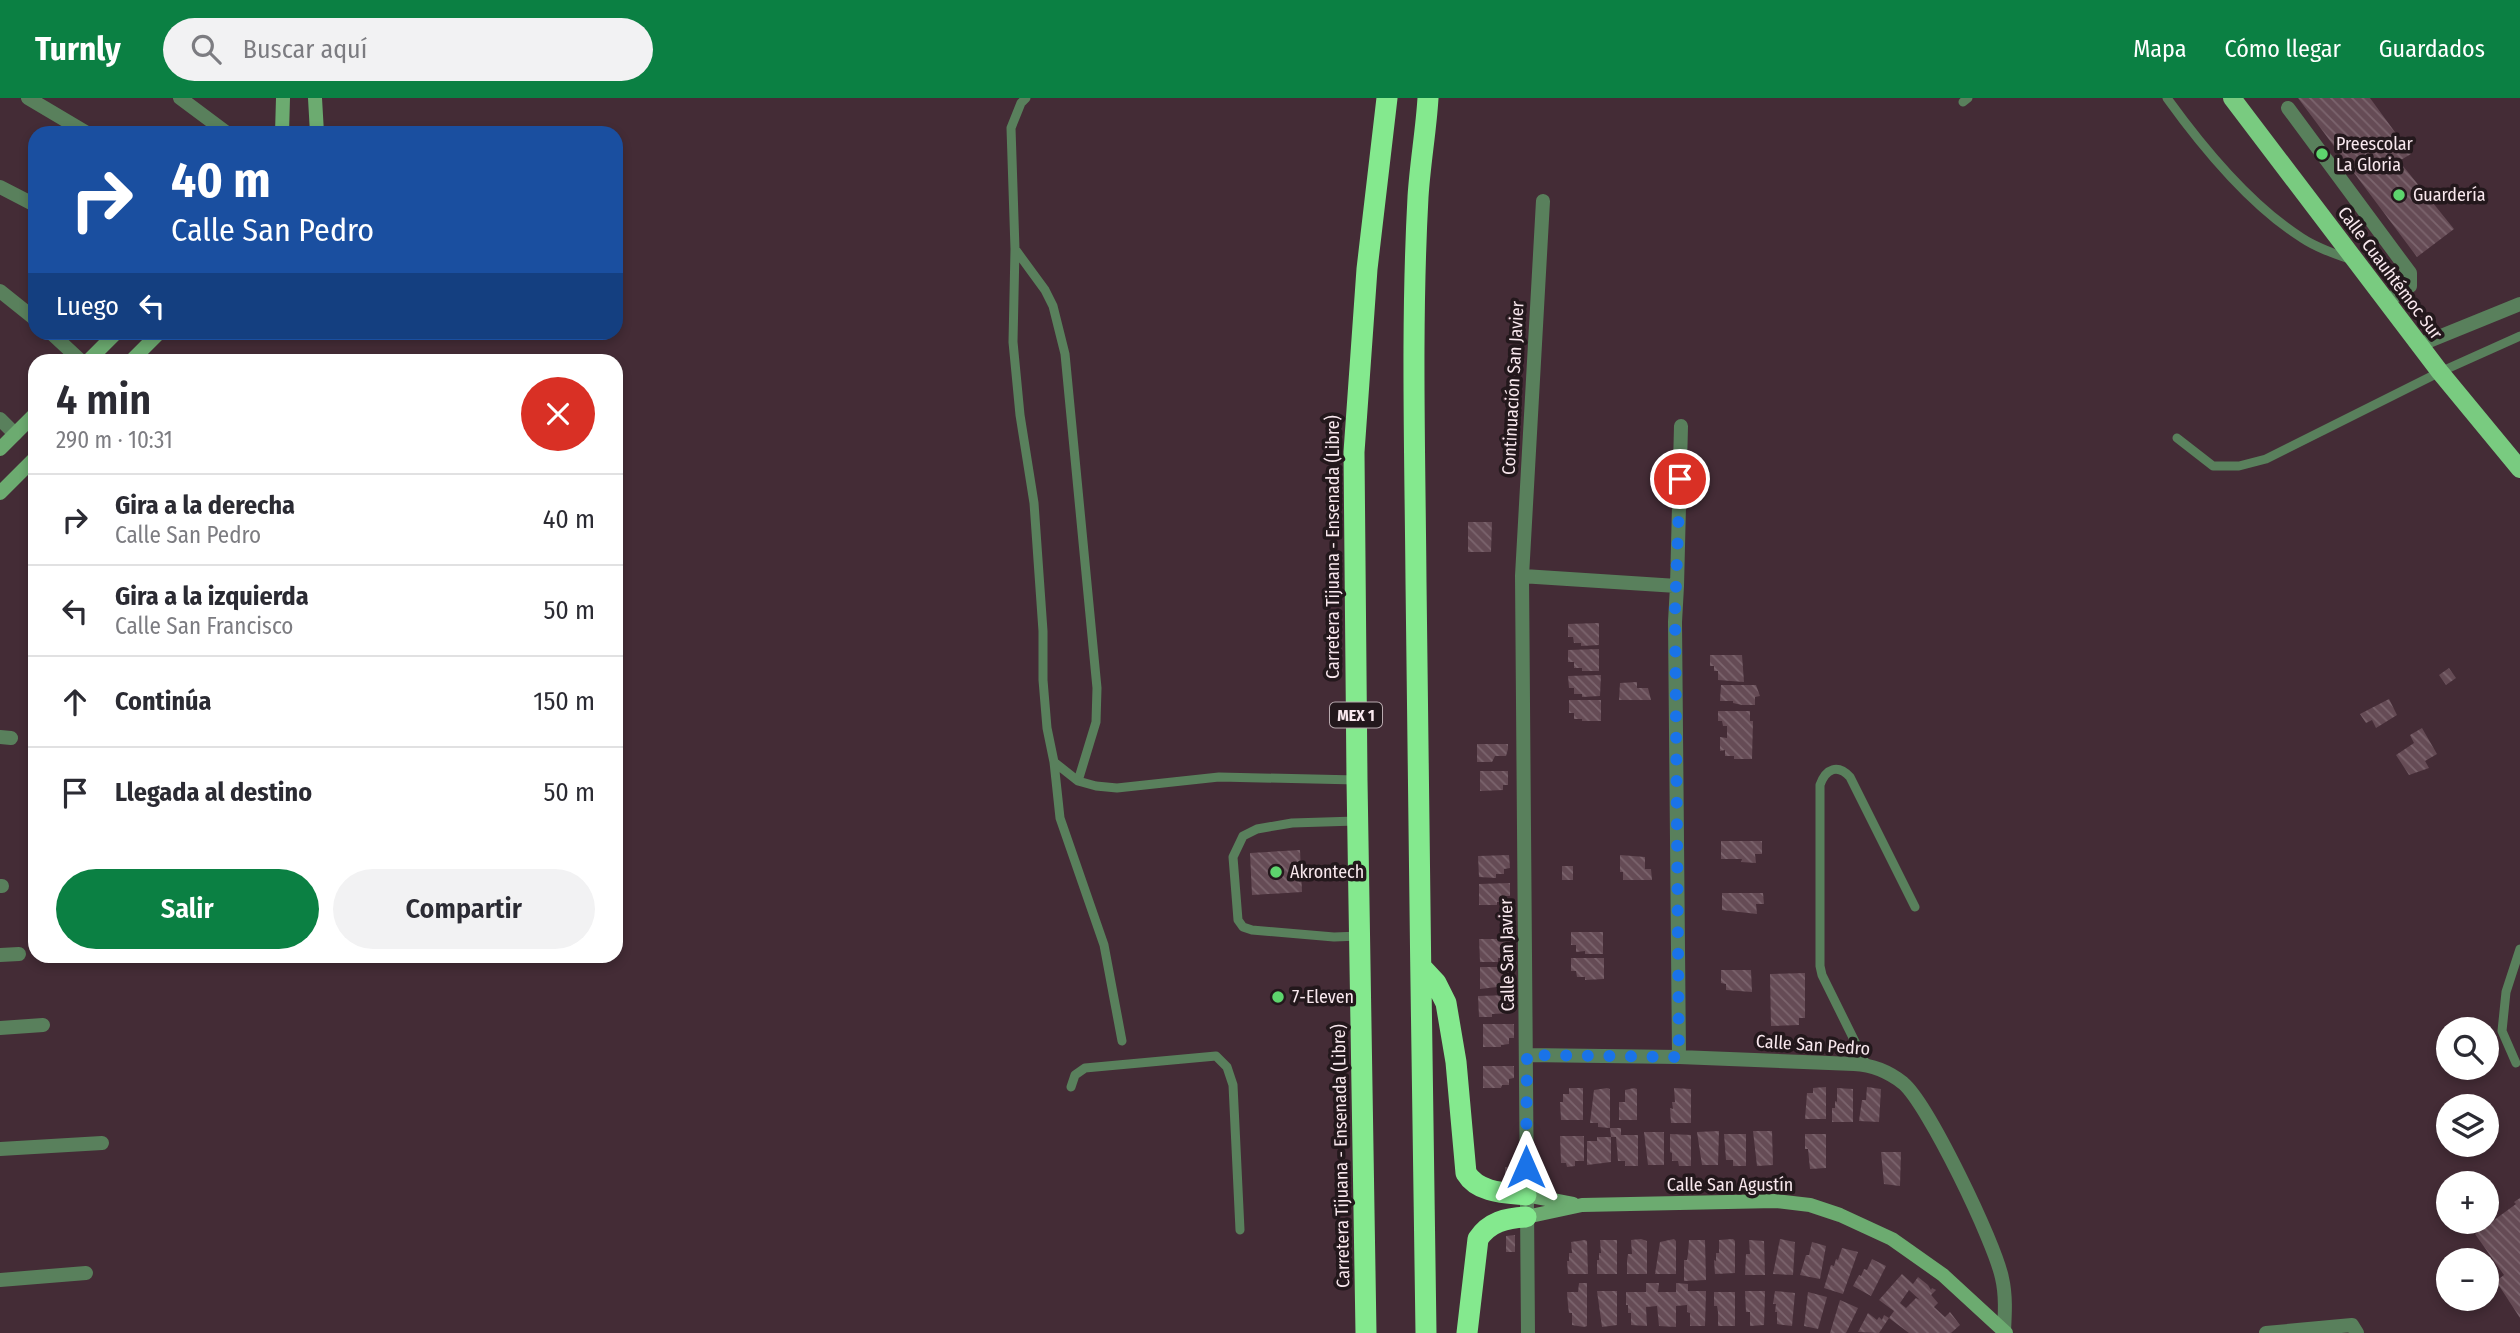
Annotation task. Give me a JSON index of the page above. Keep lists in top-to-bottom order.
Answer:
{
  "streets": {
    "highway": ["Carretera Tijuana - Ensenada (Libre)", "MEX 1"],
    "main road": ["Calle Cuauhtémoc Sur"],
    "street": [
      "Continuación San Javier",
      "Calle San Javier",
      "Calle San Pedro",
      "Calle San Agustín"
    ]
  },
  "crossings": [
    ["Continuación San Javier", "Calle San Javier"],
    ["Calle San Javier", "Calle San Pedro"],
    ["Calle San Javier", "Calle San Agustín"],
    ["Calle San Pedro", "Calle San Agustín"]
  ],
  "places": [
    "Preescolar La Gloria",
    "Guardería",
    "Akrontech",
    "7-Eleven"
  ],
  "page": {
    "header": "Turnly",
    "search": "Buscar aquí",
    "nav": ["Mapa", "Cómo llegar", "Guardados"],
    "turn": ["40 m", "Calle San Pedro"],
    "then": "Luego",
    "heading": ["4 min", "290 m · 10:31"],
    "list": [
      {
        "name": "Gira a la derecha",
        "note": "Calle San Pedro",
        "value": "40 m"
      },
      {
        "name": "Gira a la izquierda",
        "note": "Calle San Francisco",
        "value": "50 m"
      },
      {
        "name": "Continúa",
        "value": "150 m"
      },
      {
        "name": "Llegada al destino",
        "value": "50 m"
      }
    ],
    "buttons": ["Salir", "Compartir"],
    "map_buttons": ["+", "−"]
  }
}
